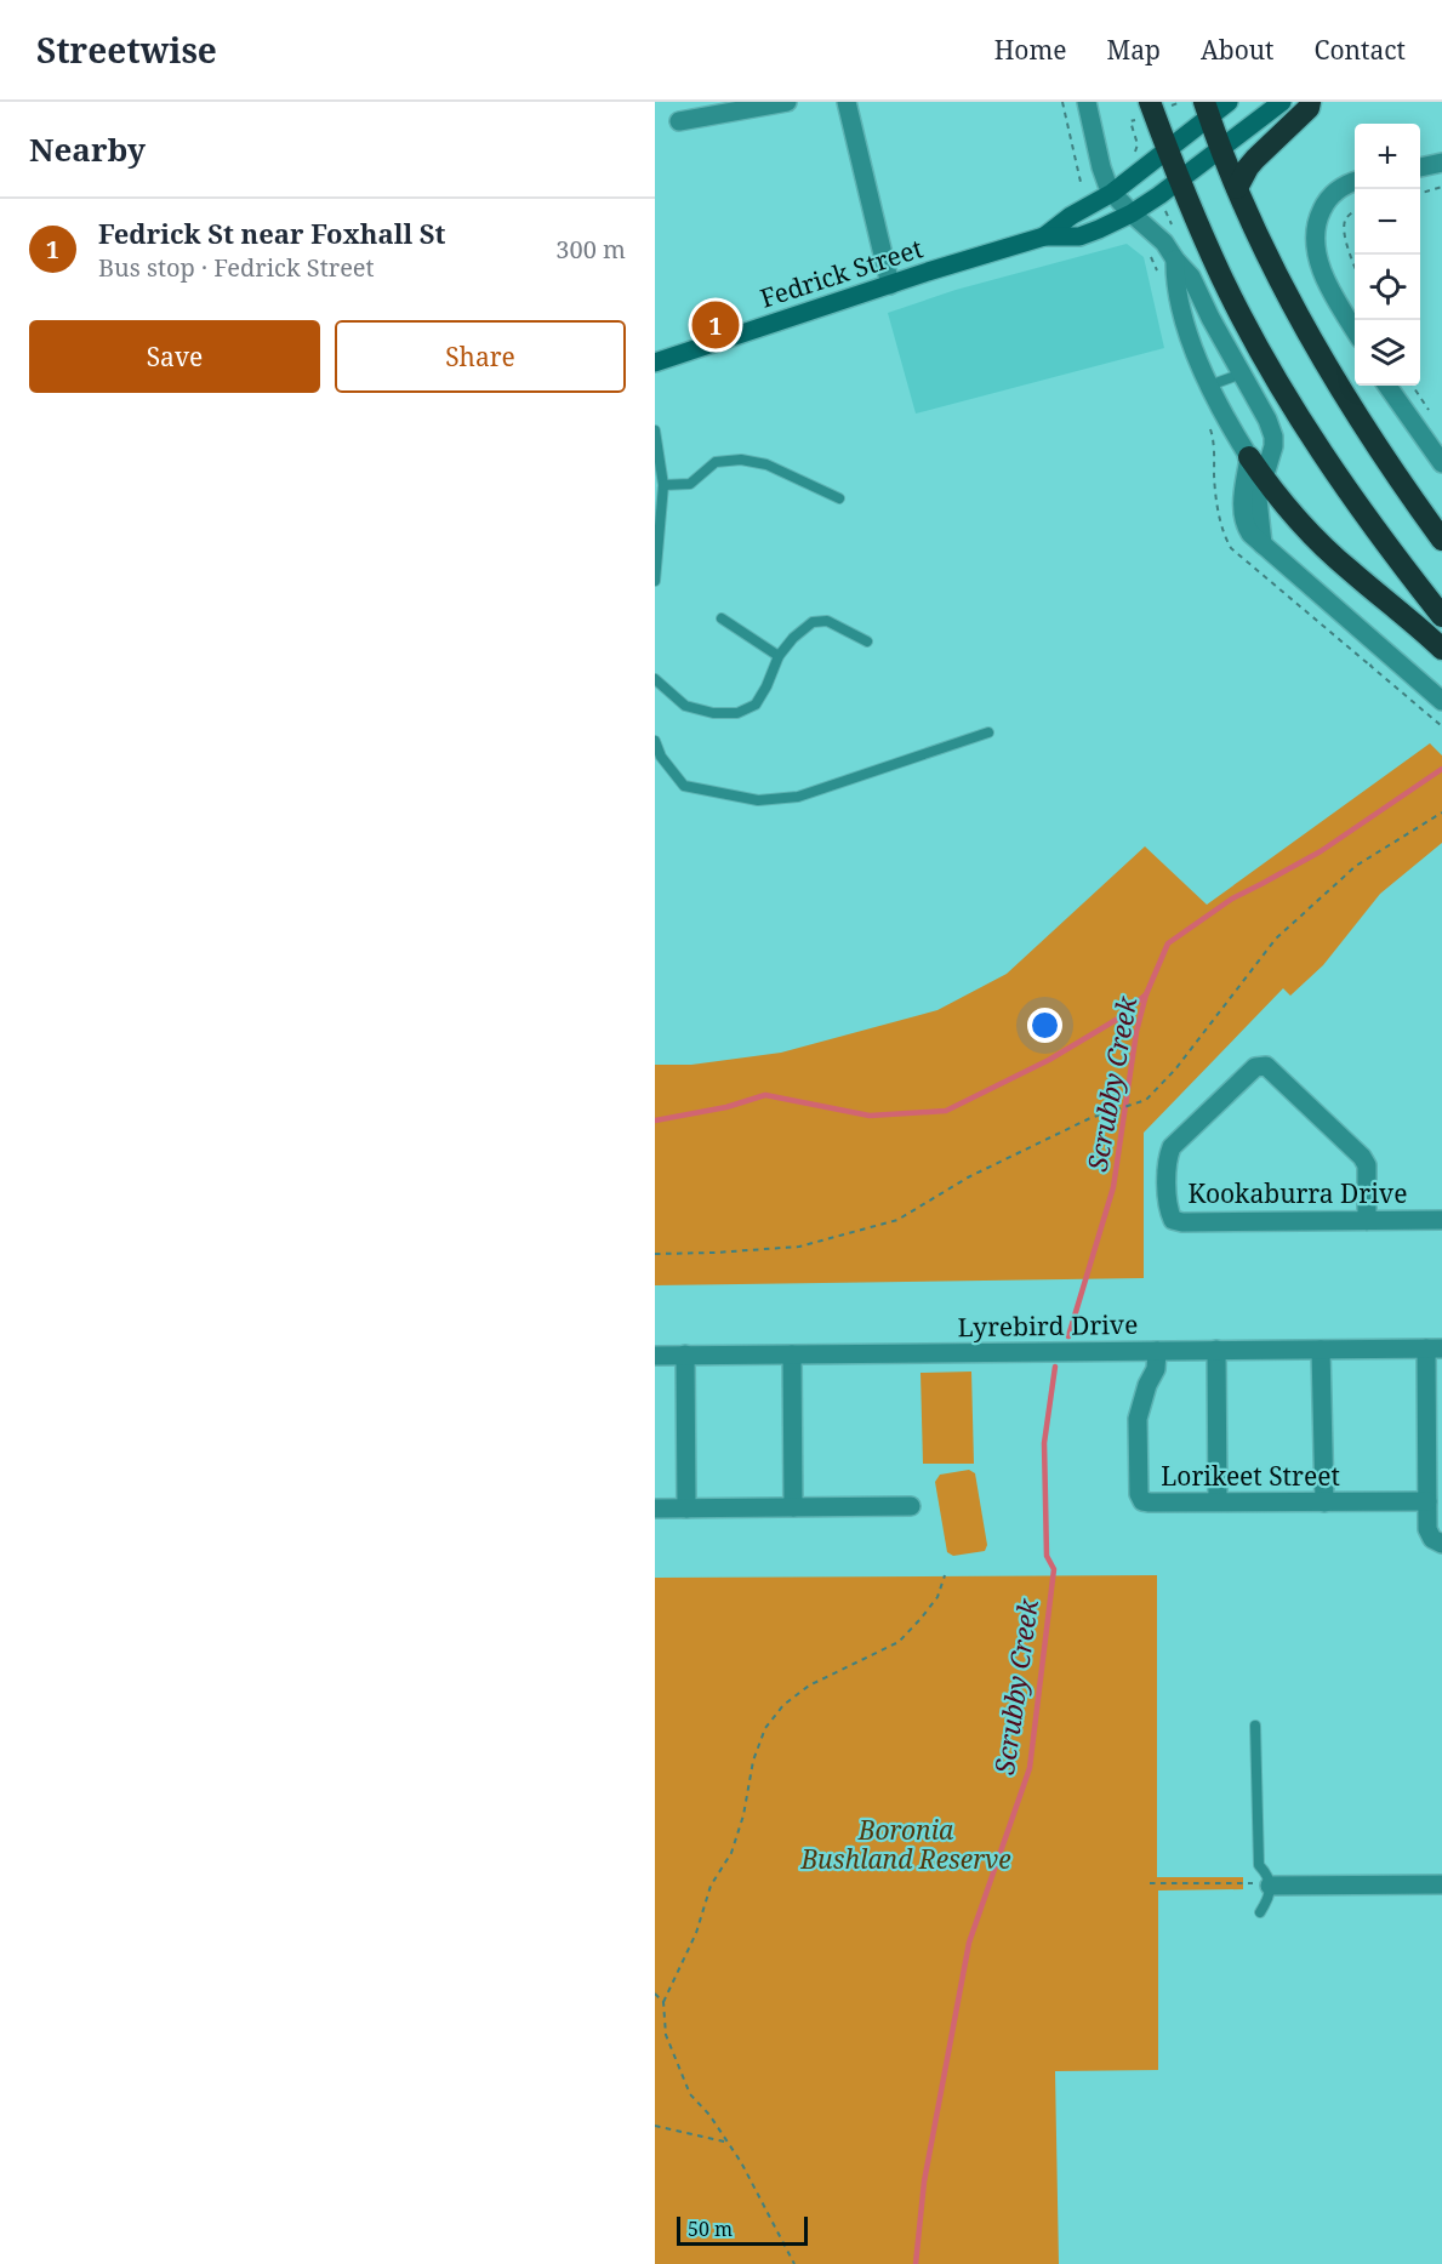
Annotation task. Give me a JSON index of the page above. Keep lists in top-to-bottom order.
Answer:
{
  "streets": {
    "street": [
      "Fedrick Street",
      "Kookaburra Drive",
      "Lyrebird Drive",
      "Lorikeet Street"
    ]
  },
  "crossings": [
    ["Lyrebird Drive", "Lorikeet Street"]
  ],
  "water": ["Scrubby Creek"],
  "parks": ["Boronia Bushland Reserve"],
  "scale_bar": "50 m",
  "page": {
    "header": "Streetwise",
    "nav": [
      "Home",
      "Map",
      "About",
      "Contact"
    ],
    "heading": "Nearby",
    "map_buttons": ["+", "−"],
    "list": [
      {
        "mark": "1",
        "name": "Fedrick St near Foxhall St",
        "note": "Bus stop · Fedrick Street",
        "value": "300 m"
      }
    ],
    "buttons": ["Save", "Share"],
    "pins": "1",
    "scale": "50 m"
  }
}
